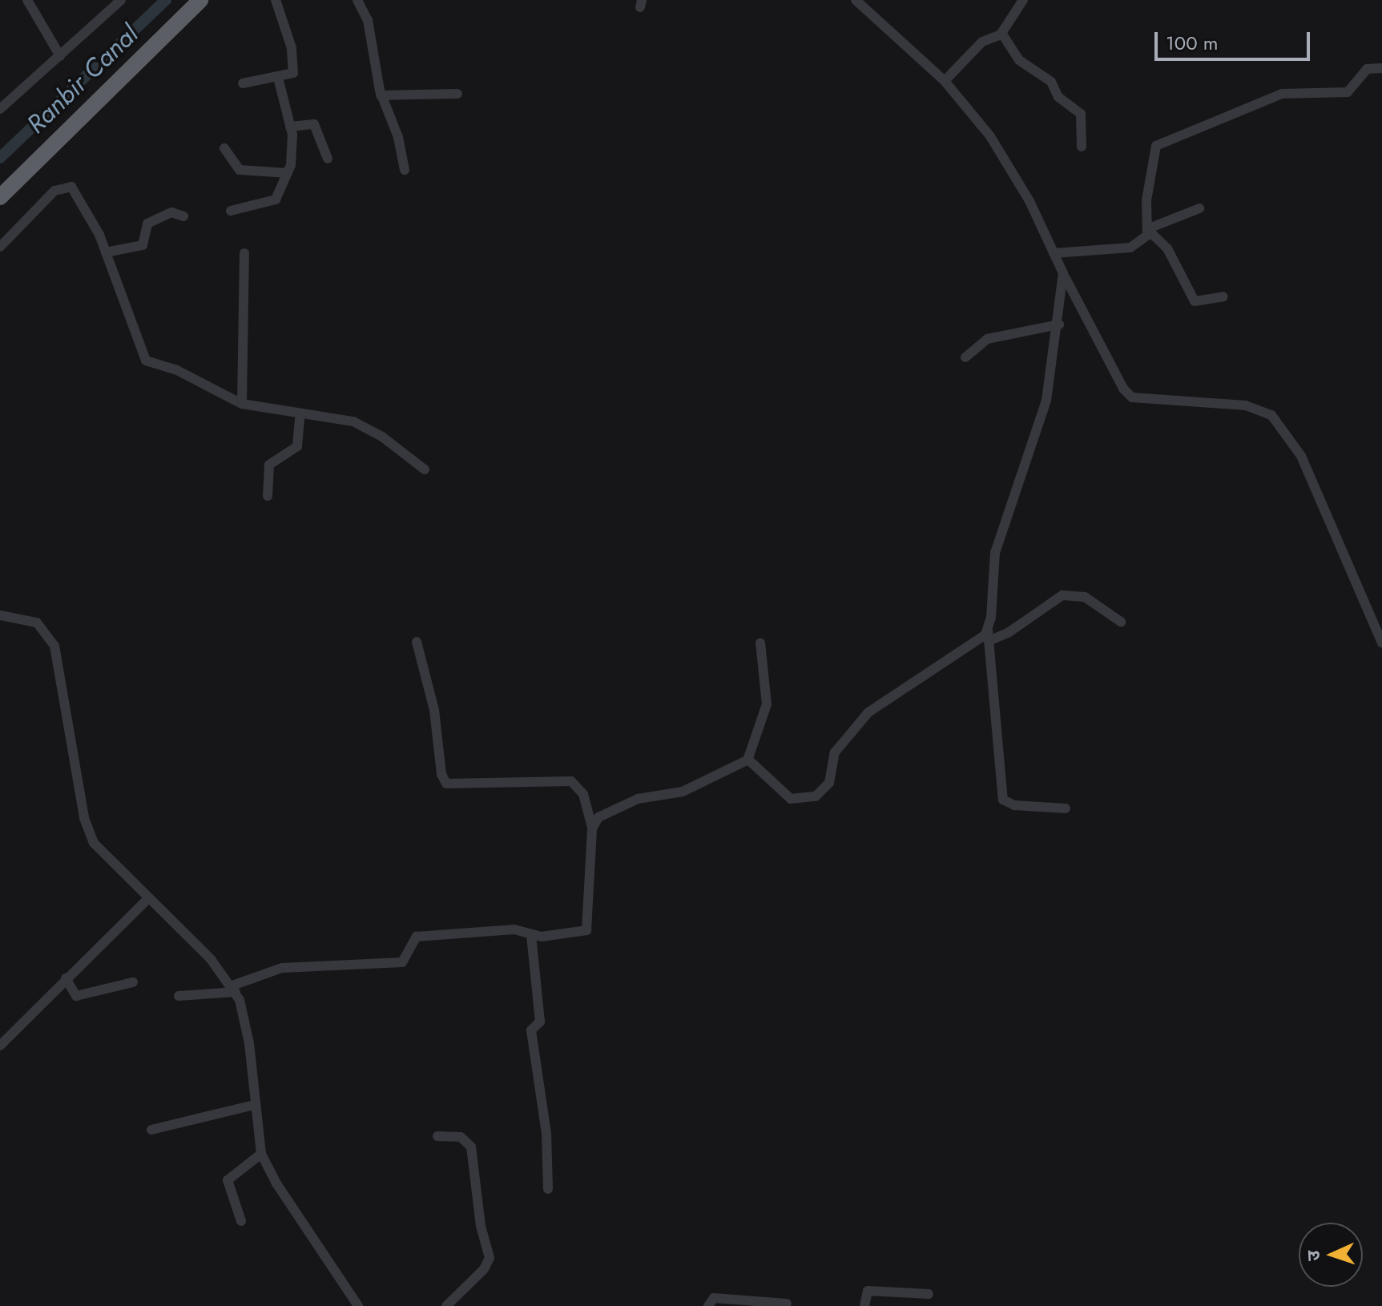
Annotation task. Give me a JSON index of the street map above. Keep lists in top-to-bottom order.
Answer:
{
  "water": ["Ranbir Canal"],
  "scale_bar": "100 m",
  "north": "left"
}
